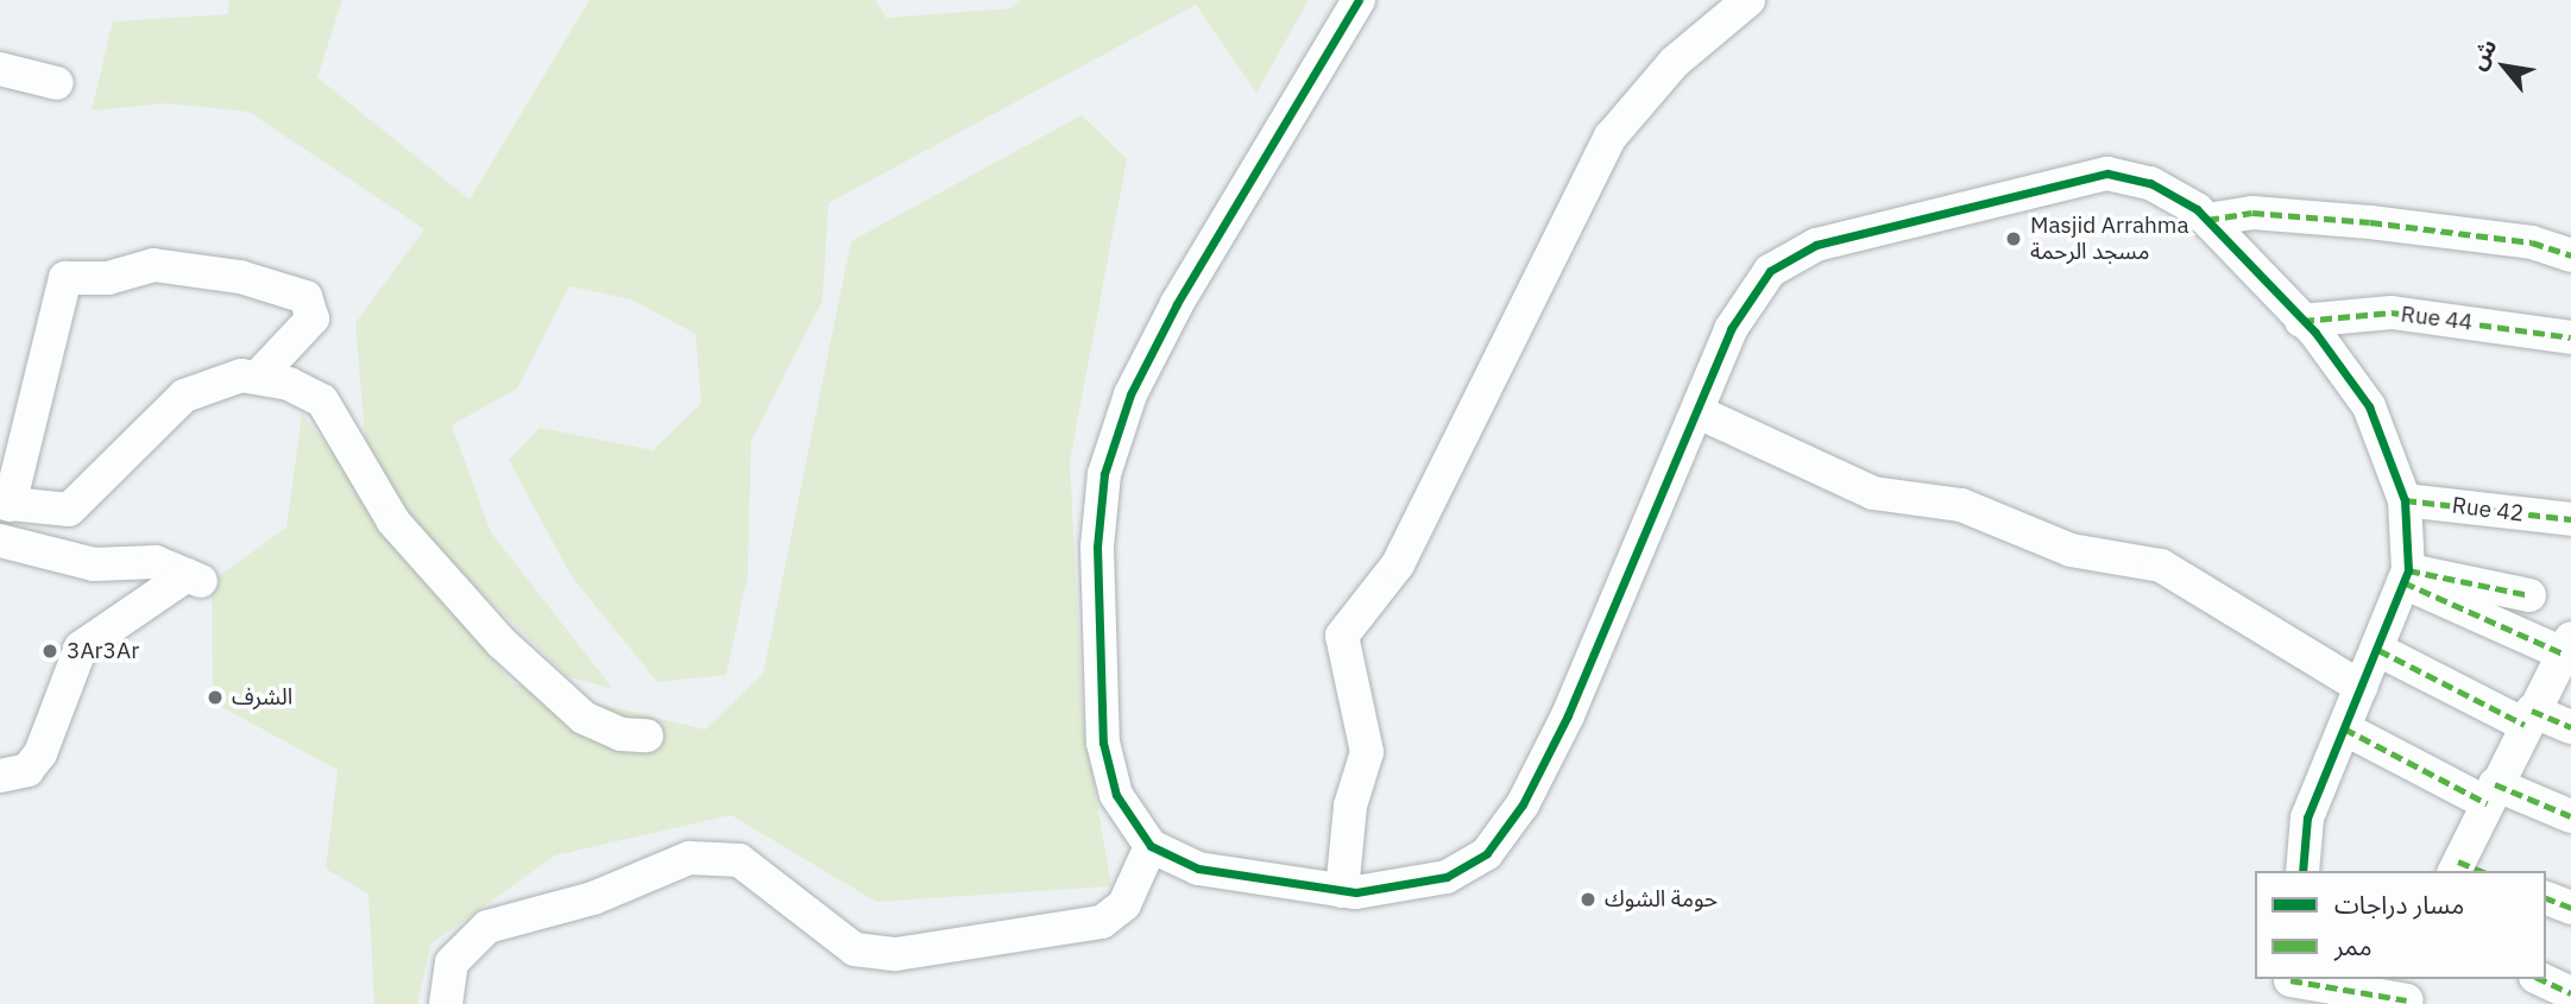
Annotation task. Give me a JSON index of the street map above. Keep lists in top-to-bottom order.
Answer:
{
  "streets": {
    "street": ["Rue 44", "Rue 42"]
  },
  "places": [
    "Masjid Arrahma مسجد الرحمة",
    "3Ar3Ar",
    "الشرف",
    "حومة الشوك"
  ],
  "legend": ["مسار دراجات", "ممر"],
  "north": "top left"
}
